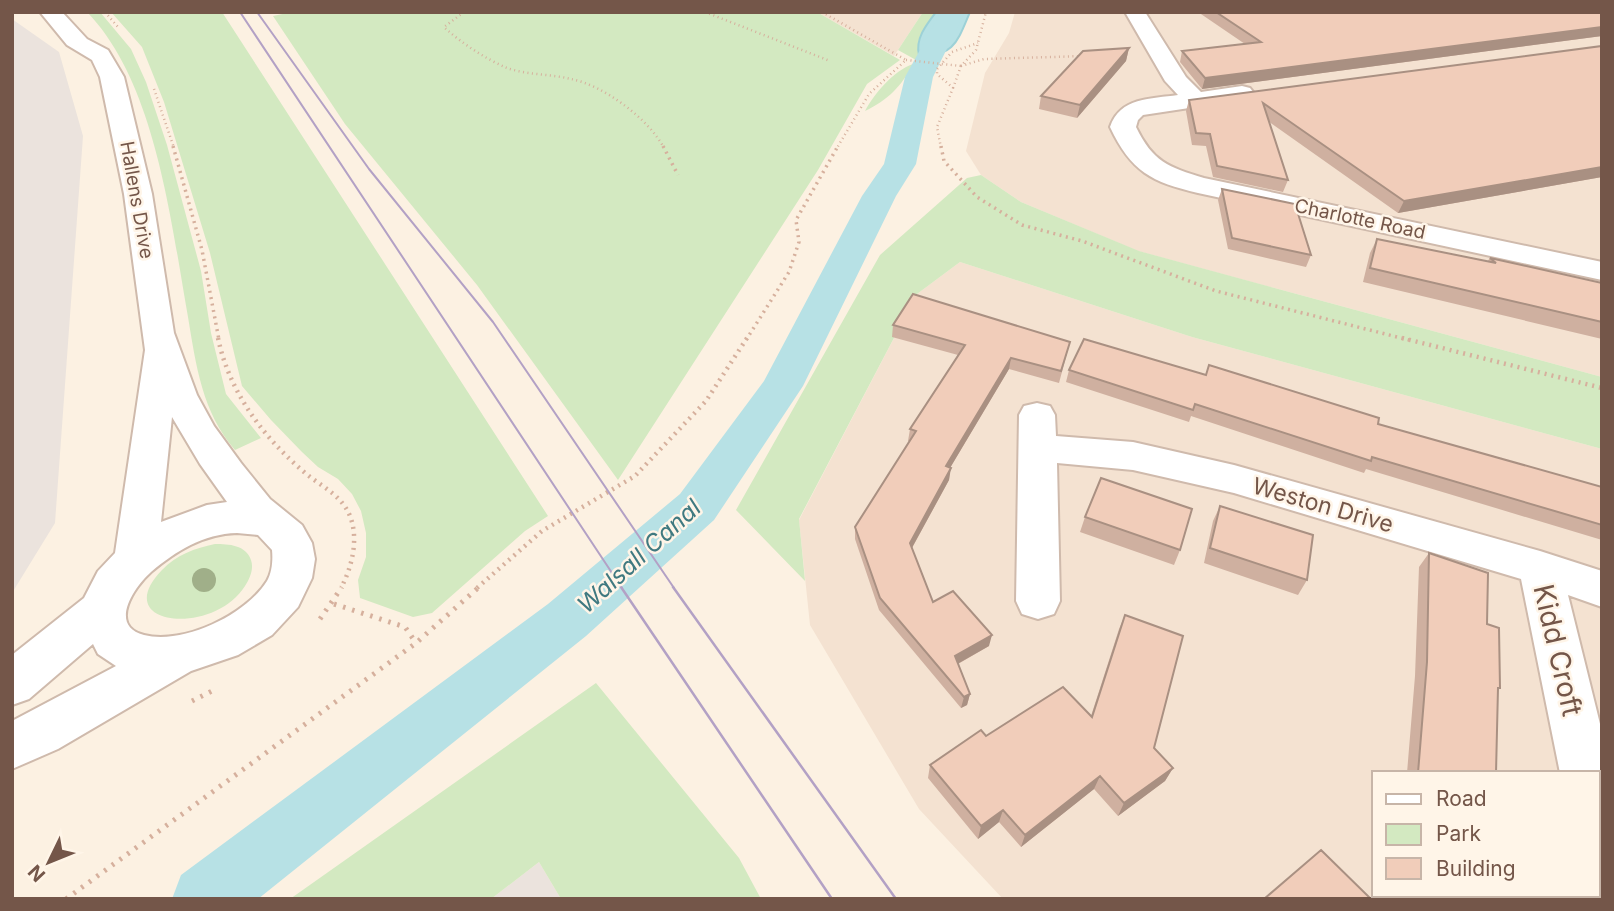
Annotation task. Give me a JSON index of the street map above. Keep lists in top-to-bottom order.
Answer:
{
  "streets": {
    "street": [
      "Hallens Drive",
      "Charlotte Road",
      "Weston Drive",
      "Kidd Croft"
    ]
  },
  "crossings": [
    ["Weston Drive", "Kidd Croft"]
  ],
  "water": ["Walsall Canal"],
  "legend": ["Road", "Park", "Building"],
  "north": "bottom left"
}
